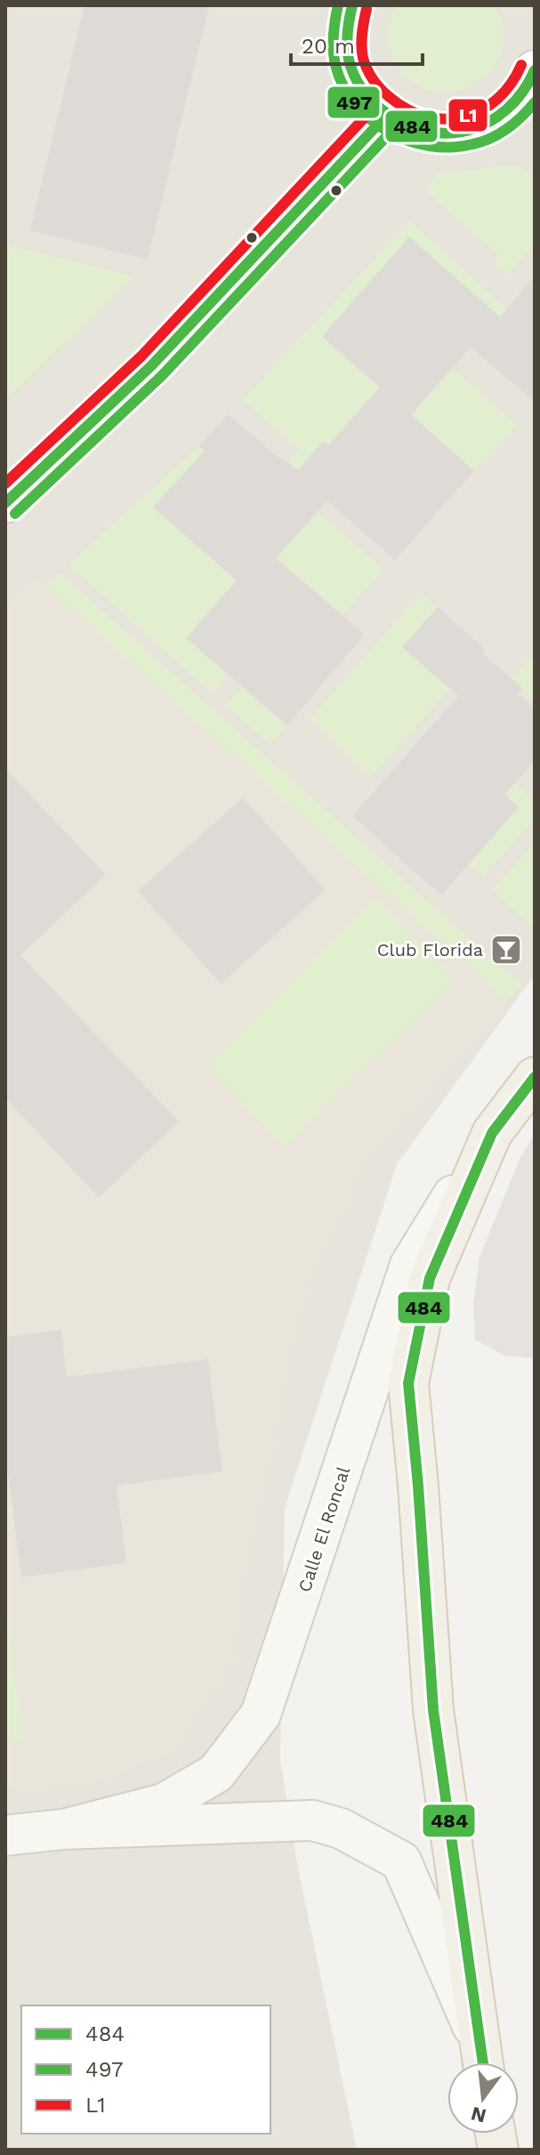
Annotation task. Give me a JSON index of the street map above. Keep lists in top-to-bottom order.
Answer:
{
  "streets": {
    "street": ["Calle El Roncal"]
  },
  "places": {
    "bar": ["Club Florida"]
  },
  "lines": ["transit line 484", "transit line 497", "transit line L1"],
  "legend": ["484", "497", "L1"],
  "scale_bar": "20 m",
  "north": "bottom"
}
